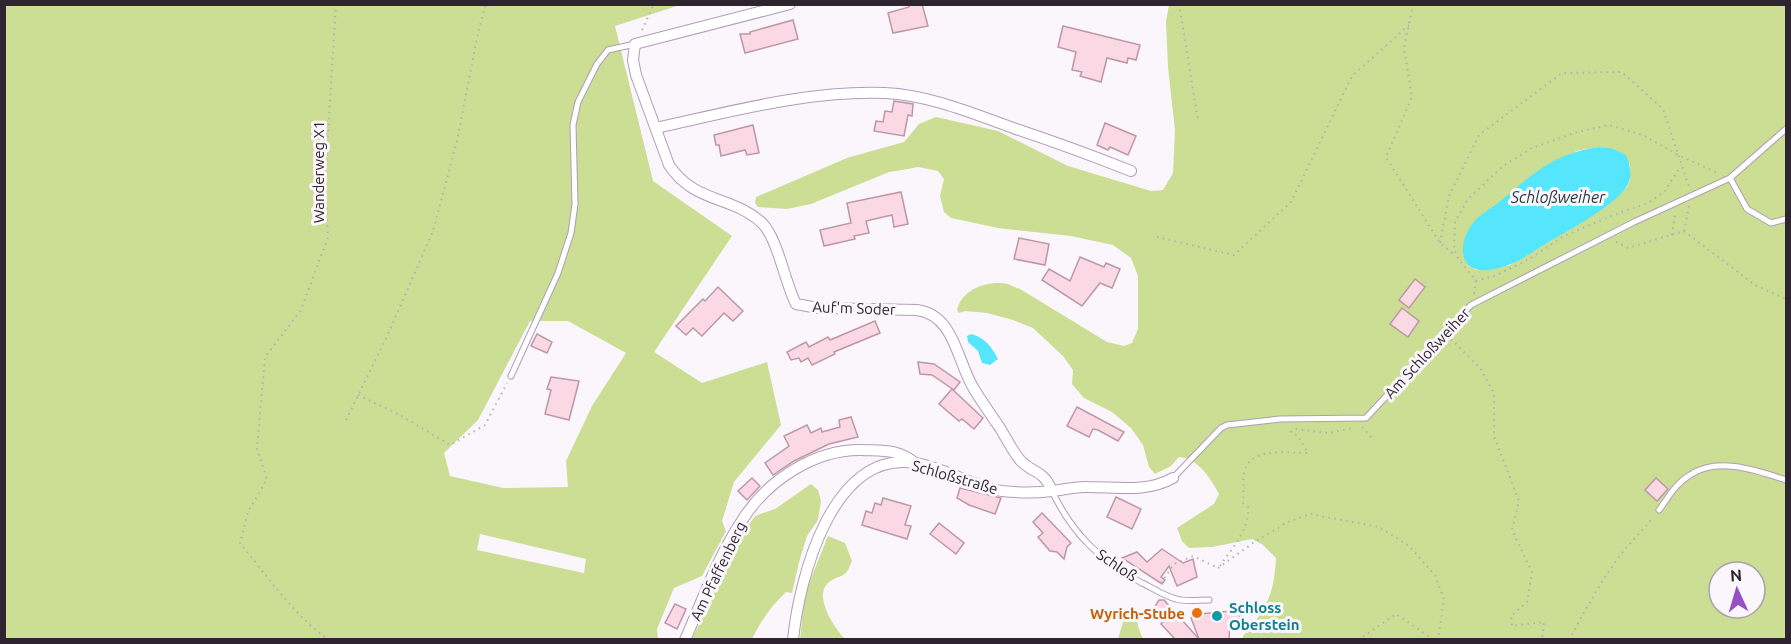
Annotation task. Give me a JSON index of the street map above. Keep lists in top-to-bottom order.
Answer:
{
  "streets": {
    "street": [
      "Auf'm Soder",
      "Am Schloßweiher",
      "Schloßstraße",
      "Am Pfaffenberg"
    ],
    "lane": ["Schloß"],
    "path": ["Wanderweg X1"]
  },
  "crossings": [
    ["Auf'm Soder", "Am Schloßweiher"],
    ["Auf'm Soder", "Schloßstraße"],
    ["Auf'm Soder", "Schloß"],
    ["Am Schloßweiher", "Schloßstraße"],
    ["Am Schloßweiher", "Schloß"],
    ["Schloßstraße", "Schloß"],
    ["Schloßstraße", "Am Pfaffenberg"]
  ],
  "water": ["Schloßweiher"],
  "places": ["Wyrich-Stube", "Schloss Oberstein"],
  "north": "top"
}
